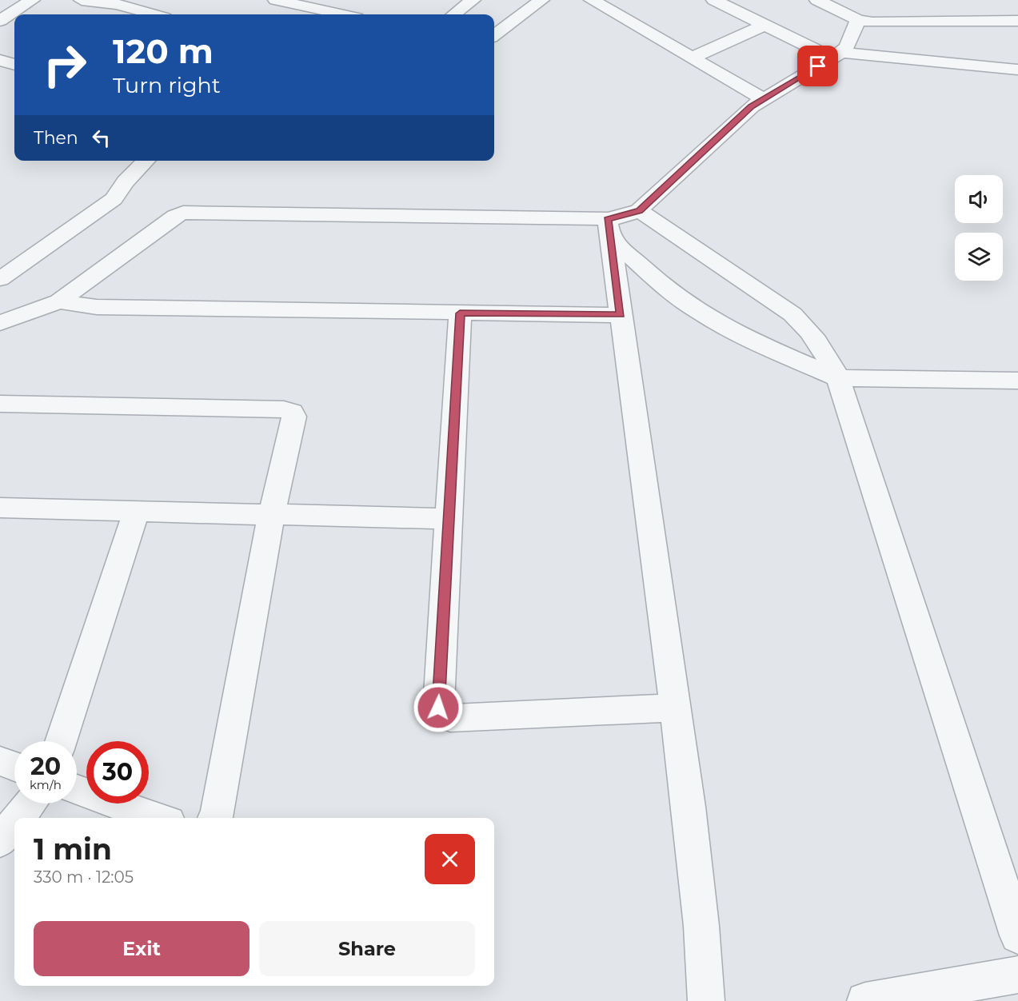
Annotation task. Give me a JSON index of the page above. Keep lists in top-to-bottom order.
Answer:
{
  "page": {
    "turn": ["120 m", "Turn right"],
    "then": "Then",
    "speed": "20 km/h",
    "limit": "30",
    "heading": ["1 min", "330 m · 12:05"],
    "buttons": ["Exit", "Share"]
  }
}
